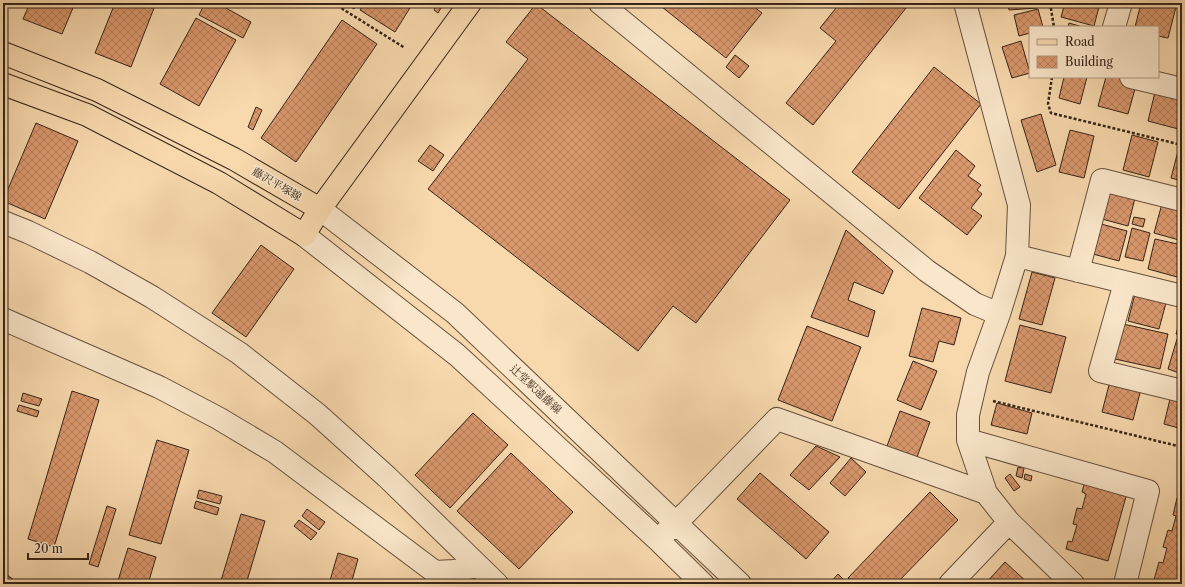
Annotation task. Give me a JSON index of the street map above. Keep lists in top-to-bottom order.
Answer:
{
  "streets": {
    "main road": ["藤沢平塚線"],
    "street": ["辻堂駅遠藤線"]
  },
  "crossings": [
    ["藤沢平塚線", "辻堂駅遠藤線"]
  ],
  "legend": ["Road", "Building"],
  "scale_bar": "20 m"
}
